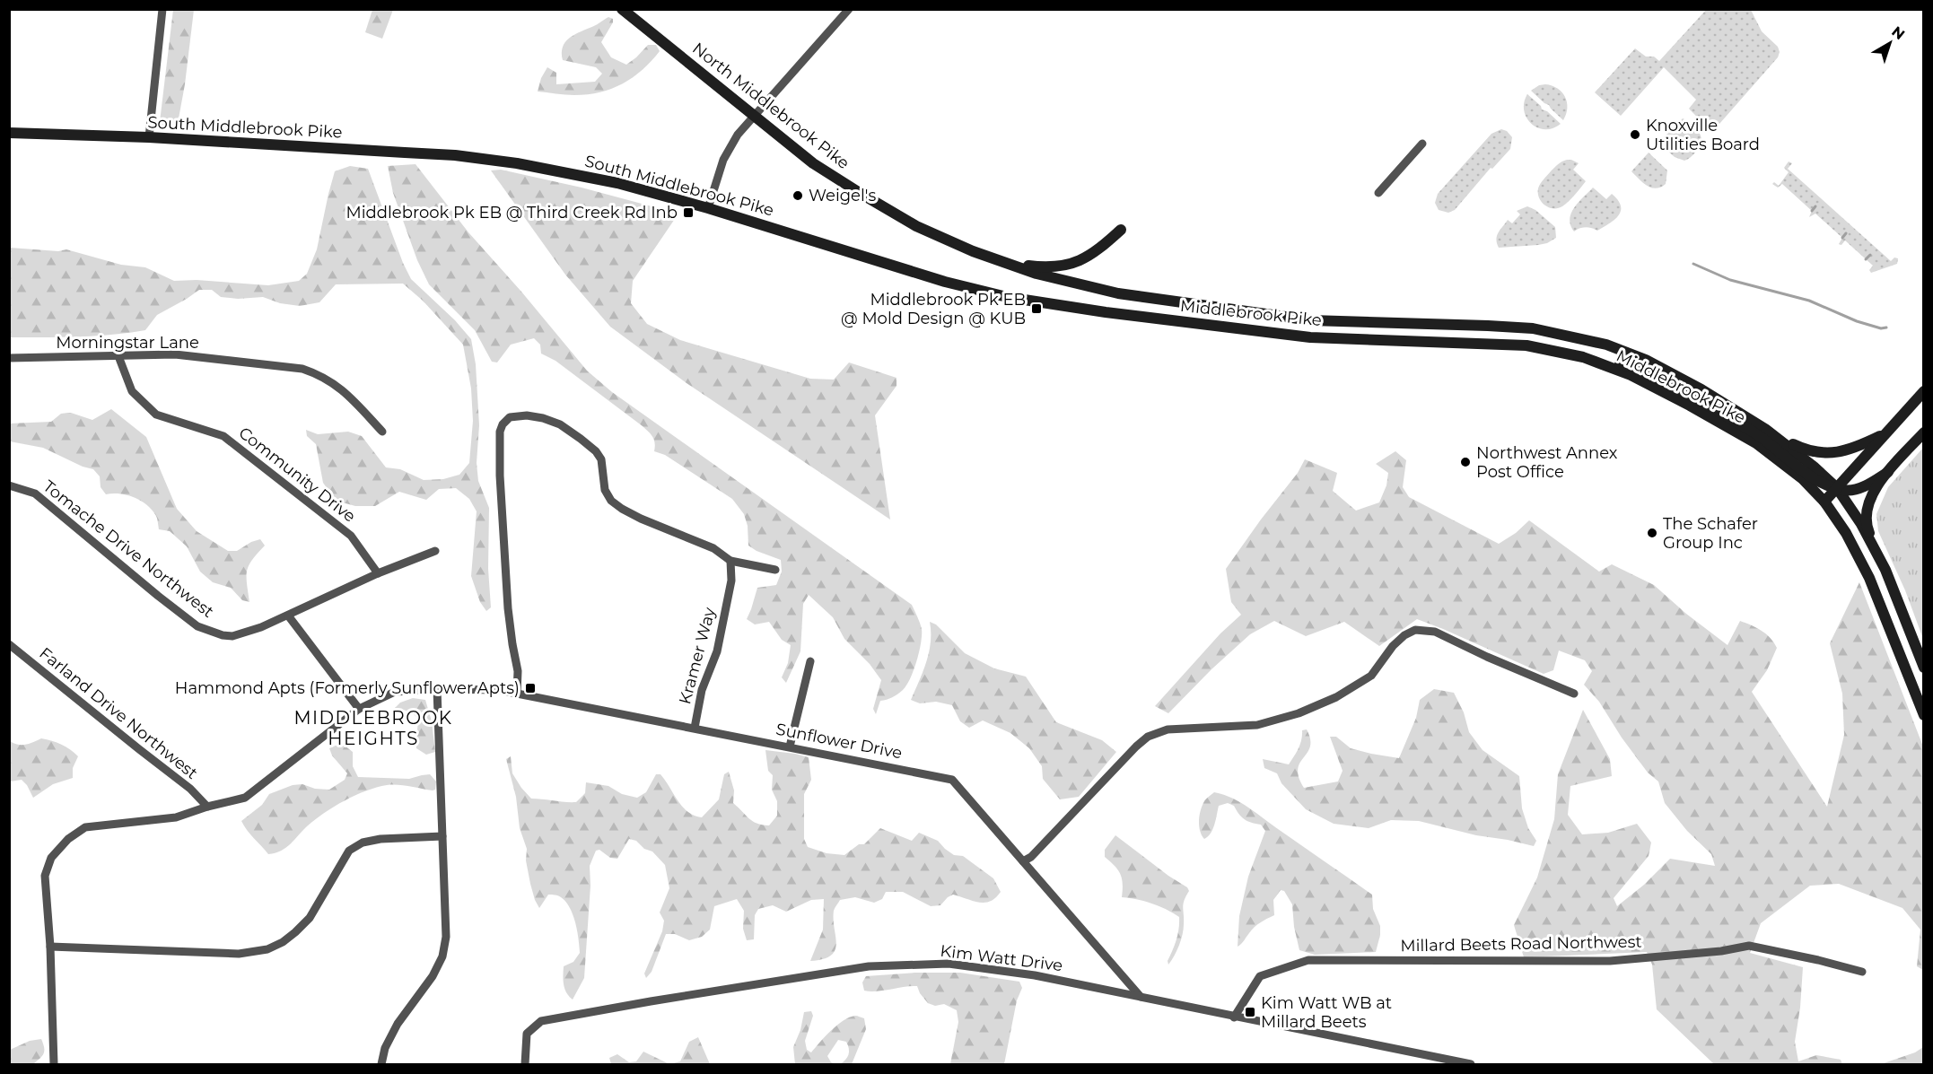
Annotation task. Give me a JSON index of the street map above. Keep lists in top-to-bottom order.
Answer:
{
  "streets": {
    "main road": ["North Middlebrook Pike", "South Middlebrook Pike", "Middlebrook Pike"],
    "street": [
      "Morningstar Lane",
      "Community Drive",
      "Tomache Drive Northwest",
      "Kramer Way",
      "Farland Drive Northwest",
      "Sunflower Drive",
      "Millard Beets Road Northwest",
      "Kim Watt Drive"
    ]
  },
  "crossings": [
    ["North Middlebrook Pike", "Middlebrook Pike"],
    ["South Middlebrook Pike", "Middlebrook Pike"],
    ["Morningstar Lane", "Community Drive"],
    ["Community Drive", "Tomache Drive Northwest"],
    ["Kramer Way", "Sunflower Drive"],
    ["Farland Drive Northwest", "Sunflower Drive"],
    ["Sunflower Drive", "Kim Watt Drive"],
    ["Millard Beets Road Northwest", "Kim Watt Drive"]
  ],
  "districts": ["MIDDLEBROOK HEIGHTS"],
  "places": {
    "other": [
      "Knoxville Utilities Board",
      "Weigel's",
      "Northwest Annex Post Office",
      "The Schafer Group Inc"
    ],
    "transit": [
      "Middlebrook Pk EB @ Third Creek Rd Inb",
      "Middlebrook Pk EB @ Mold Design @ KUB",
      "Hammond Apts (Formerly Sunflower Apts)",
      "Kim Watt WB at Millard Beets"
    ]
  },
  "north": "top right"
}
